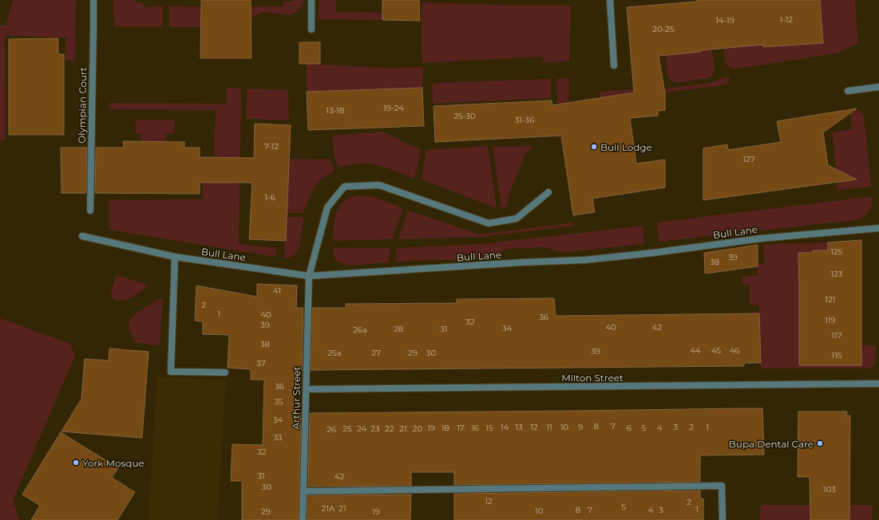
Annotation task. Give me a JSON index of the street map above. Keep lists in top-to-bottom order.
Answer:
{
  "streets": {
    "street": [
      "Olympian Court",
      "Bull Lane",
      "Milton Street",
      "Arthur Street"
    ]
  },
  "crossings": [
    ["Bull Lane", "Arthur Street"],
    ["Milton Street", "Arthur Street"]
  ],
  "places": ["Bull Lodge", "Bupa Dental Care", "York Mosque"],
  "house_numbers": [
    "1-12",
    "14-19",
    "20-25",
    "19-24",
    "13-18",
    "25-30",
    "31-36",
    "7-12",
    "127",
    "1-6",
    "125",
    "39",
    "38",
    "123",
    "41",
    "121",
    "2",
    "1",
    "40",
    "36",
    "119",
    "32",
    "39",
    "40",
    "42",
    "34",
    "28",
    "31",
    "26a",
    "117",
    "38",
    "44",
    "45",
    "46",
    "39",
    "25a",
    "27",
    "29",
    "30",
    "115",
    "37",
    "36",
    "35",
    "34",
    "8",
    "7",
    "14",
    "13",
    "12",
    "11",
    "10",
    "9",
    "3",
    "2",
    "1",
    "19",
    "18",
    "17",
    "16",
    "15",
    "6",
    "5",
    "4",
    "25",
    "24",
    "23",
    "22",
    "21",
    "20",
    "26",
    "33",
    "32",
    "31",
    "42",
    "30",
    "103",
    "12",
    "2",
    "5",
    "21A",
    "21",
    "1",
    "8",
    "7",
    "4",
    "3",
    "10",
    "29",
    "19"
  ]
}
